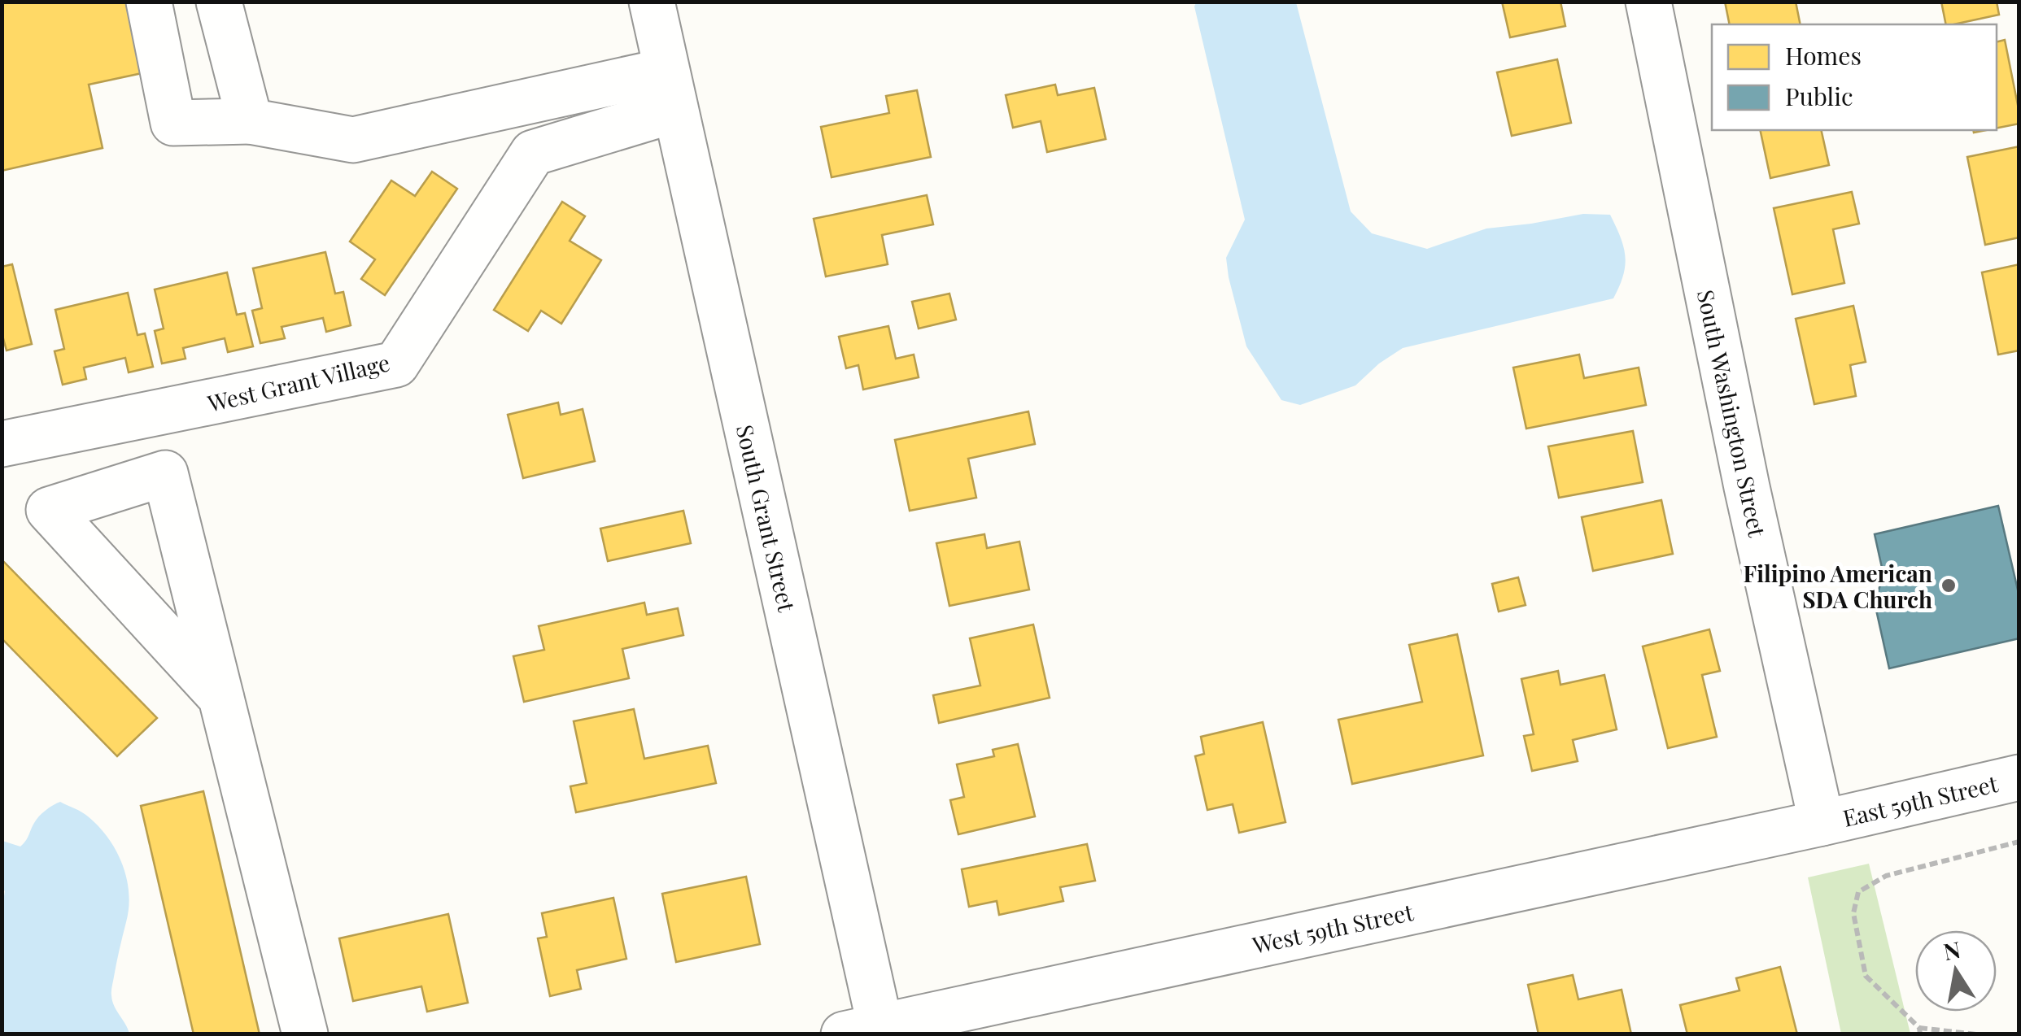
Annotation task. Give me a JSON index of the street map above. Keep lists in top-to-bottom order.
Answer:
{
  "streets": {
    "street": [
      "West Grant Village",
      "South Washington Street",
      "South Grant Street",
      "East 59th Street",
      "West 59th Street"
    ]
  },
  "crossings": [
    ["West Grant Village", "South Grant Street"],
    ["South Washington Street", "East 59th Street"],
    ["South Washington Street", "West 59th Street"],
    ["South Grant Street", "West 59th Street"],
    ["East 59th Street", "West 59th Street"]
  ],
  "places": ["Filipino American SDA Church"],
  "legend": ["Homes", "Public"],
  "north": "top"
}
